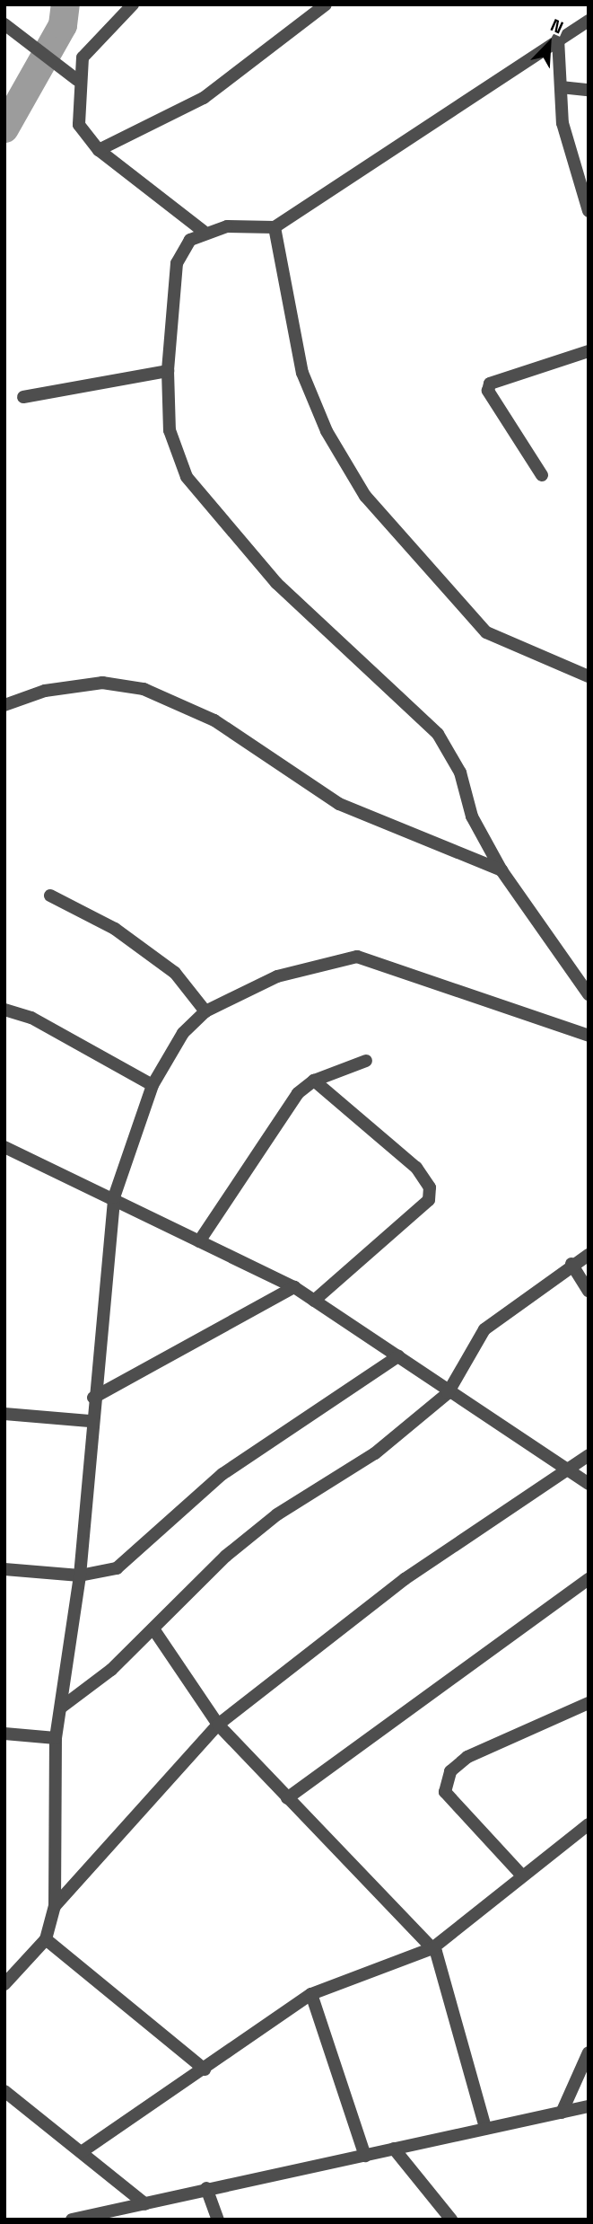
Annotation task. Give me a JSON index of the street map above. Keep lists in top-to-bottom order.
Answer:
{
  "north": "top right"
}
